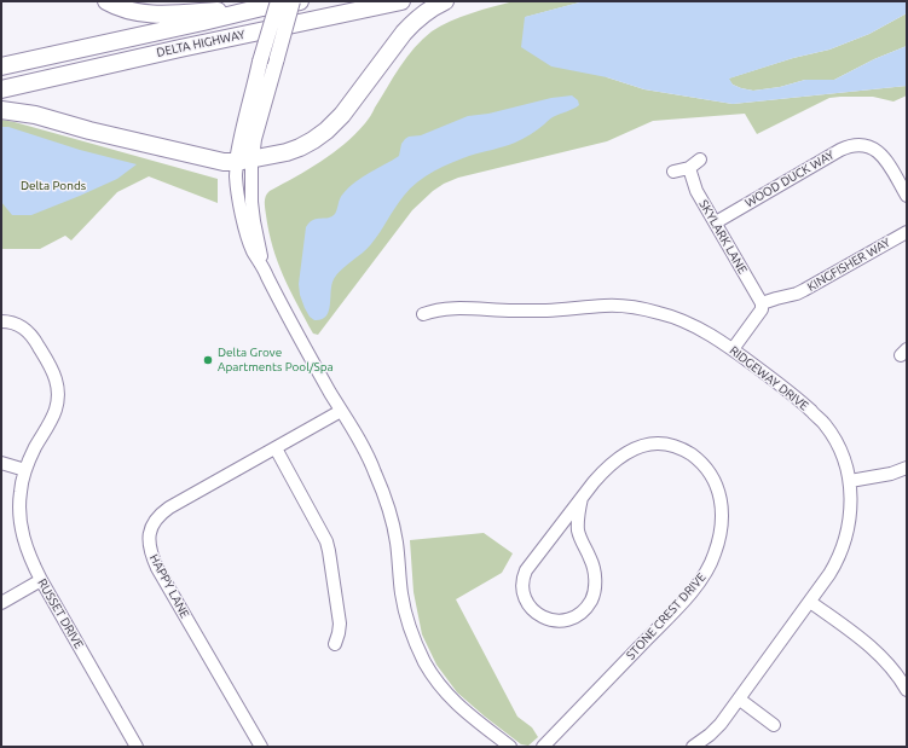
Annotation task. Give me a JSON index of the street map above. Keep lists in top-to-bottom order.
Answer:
{
  "streets": {
    "highway": ["DELTA HIGHWAY"],
    "street": [
      "WOOD DUCK WAY",
      "SKYLARK LANE",
      "KINGFISHER WAY",
      "RIDGEWAY DRIVE",
      "HAPPY LANE",
      "RUSSET DRIVE",
      "STONE CREST DRIVE"
    ]
  },
  "crossings": [
    ["WOOD DUCK WAY", "SKYLARK LANE"],
    ["SKYLARK LANE", "KINGFISHER WAY"]
  ],
  "parks": ["Delta Ponds"],
  "places": ["Delta Grove Apartments Pool/Spa"]
}
